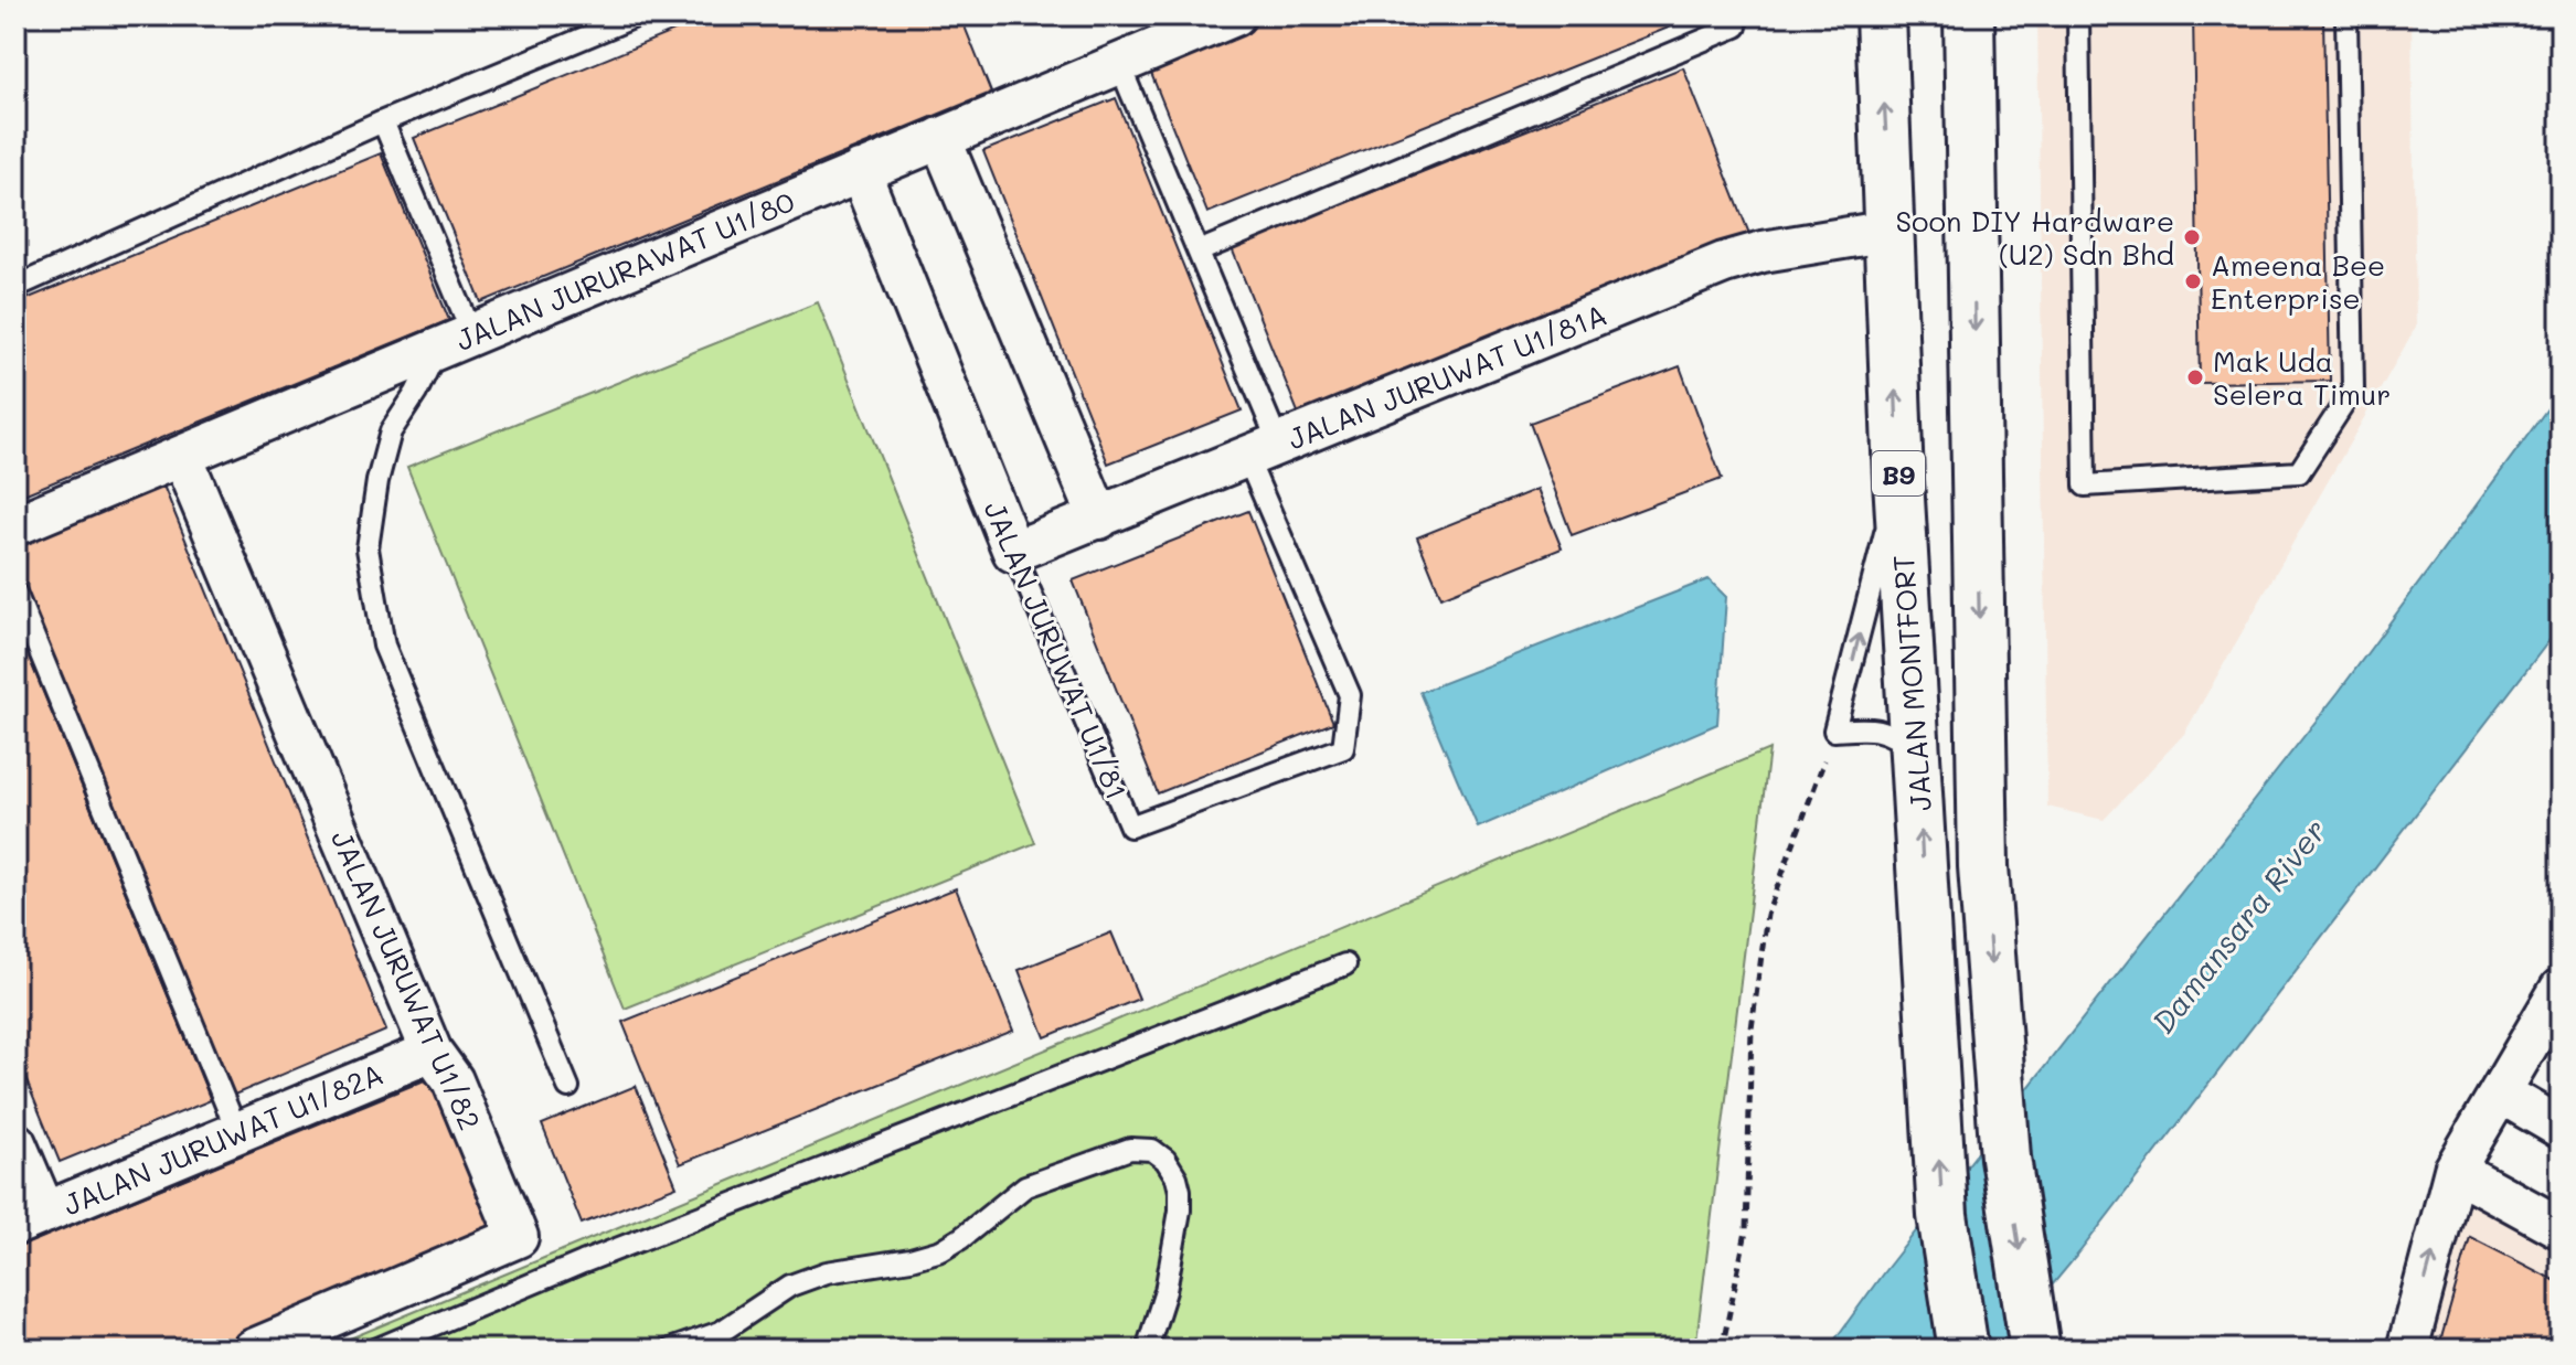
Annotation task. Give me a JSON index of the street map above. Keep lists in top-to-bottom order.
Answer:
{
  "streets": {
    "main road": ["B9", "JALAN MONTFORT"],
    "street": [
      "JALAN JURURAWAT U1/80",
      "JALAN JURUWAT U1/81A",
      "JALAN JURUWAT U1/81",
      "JALAN JURUWAT U1/82",
      "JALAN JURUWAT U1/82A"
    ]
  },
  "crossings": [
    ["JALAN JURURAWAT U1/80", "JALAN JURUWAT U1/81"],
    ["JALAN JURURAWAT U1/80", "JALAN JURUWAT U1/82"],
    ["JALAN JURUWAT U1/81A", "JALAN JURUWAT U1/81"],
    ["JALAN JURUWAT U1/81A", "JALAN MONTFORT"],
    ["JALAN JURUWAT U1/82", "JALAN JURUWAT U1/82A"]
  ],
  "water": ["Damansara River"],
  "places": ["Soon DIY Hardware (U2) Sdn Bhd", "Ameena Bee Enterprise", "Mak Uda Selera Timur"]
}
